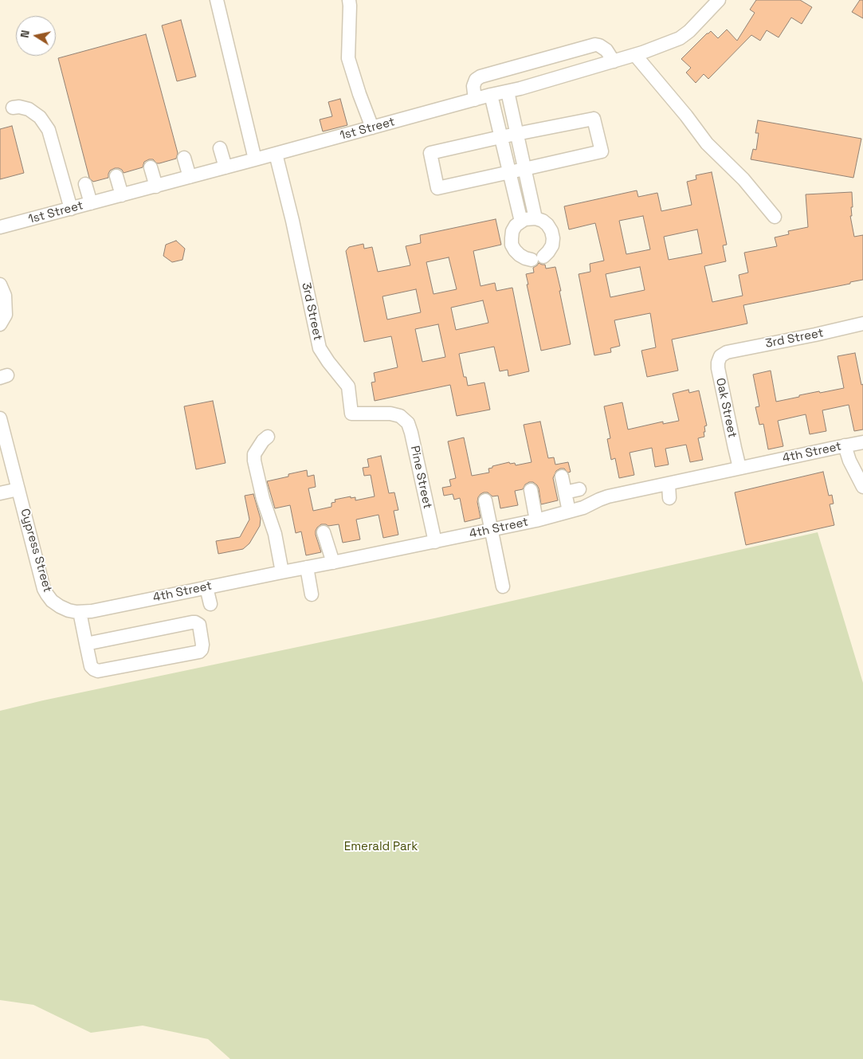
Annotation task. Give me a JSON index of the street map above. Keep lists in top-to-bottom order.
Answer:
{
  "streets": {
    "street": [
      "1st Street",
      "3rd Street",
      "Oak Street",
      "4th Street",
      "Pine Street",
      "Cypress Street"
    ]
  },
  "crossings": [
    ["1st Street", "3rd Street"],
    ["3rd Street", "Oak Street"],
    ["3rd Street", "Pine Street"],
    ["Oak Street", "4th Street"],
    ["4th Street", "Pine Street"],
    ["4th Street", "Cypress Street"]
  ],
  "parks": ["Emerald Park"],
  "north": "left"
}
